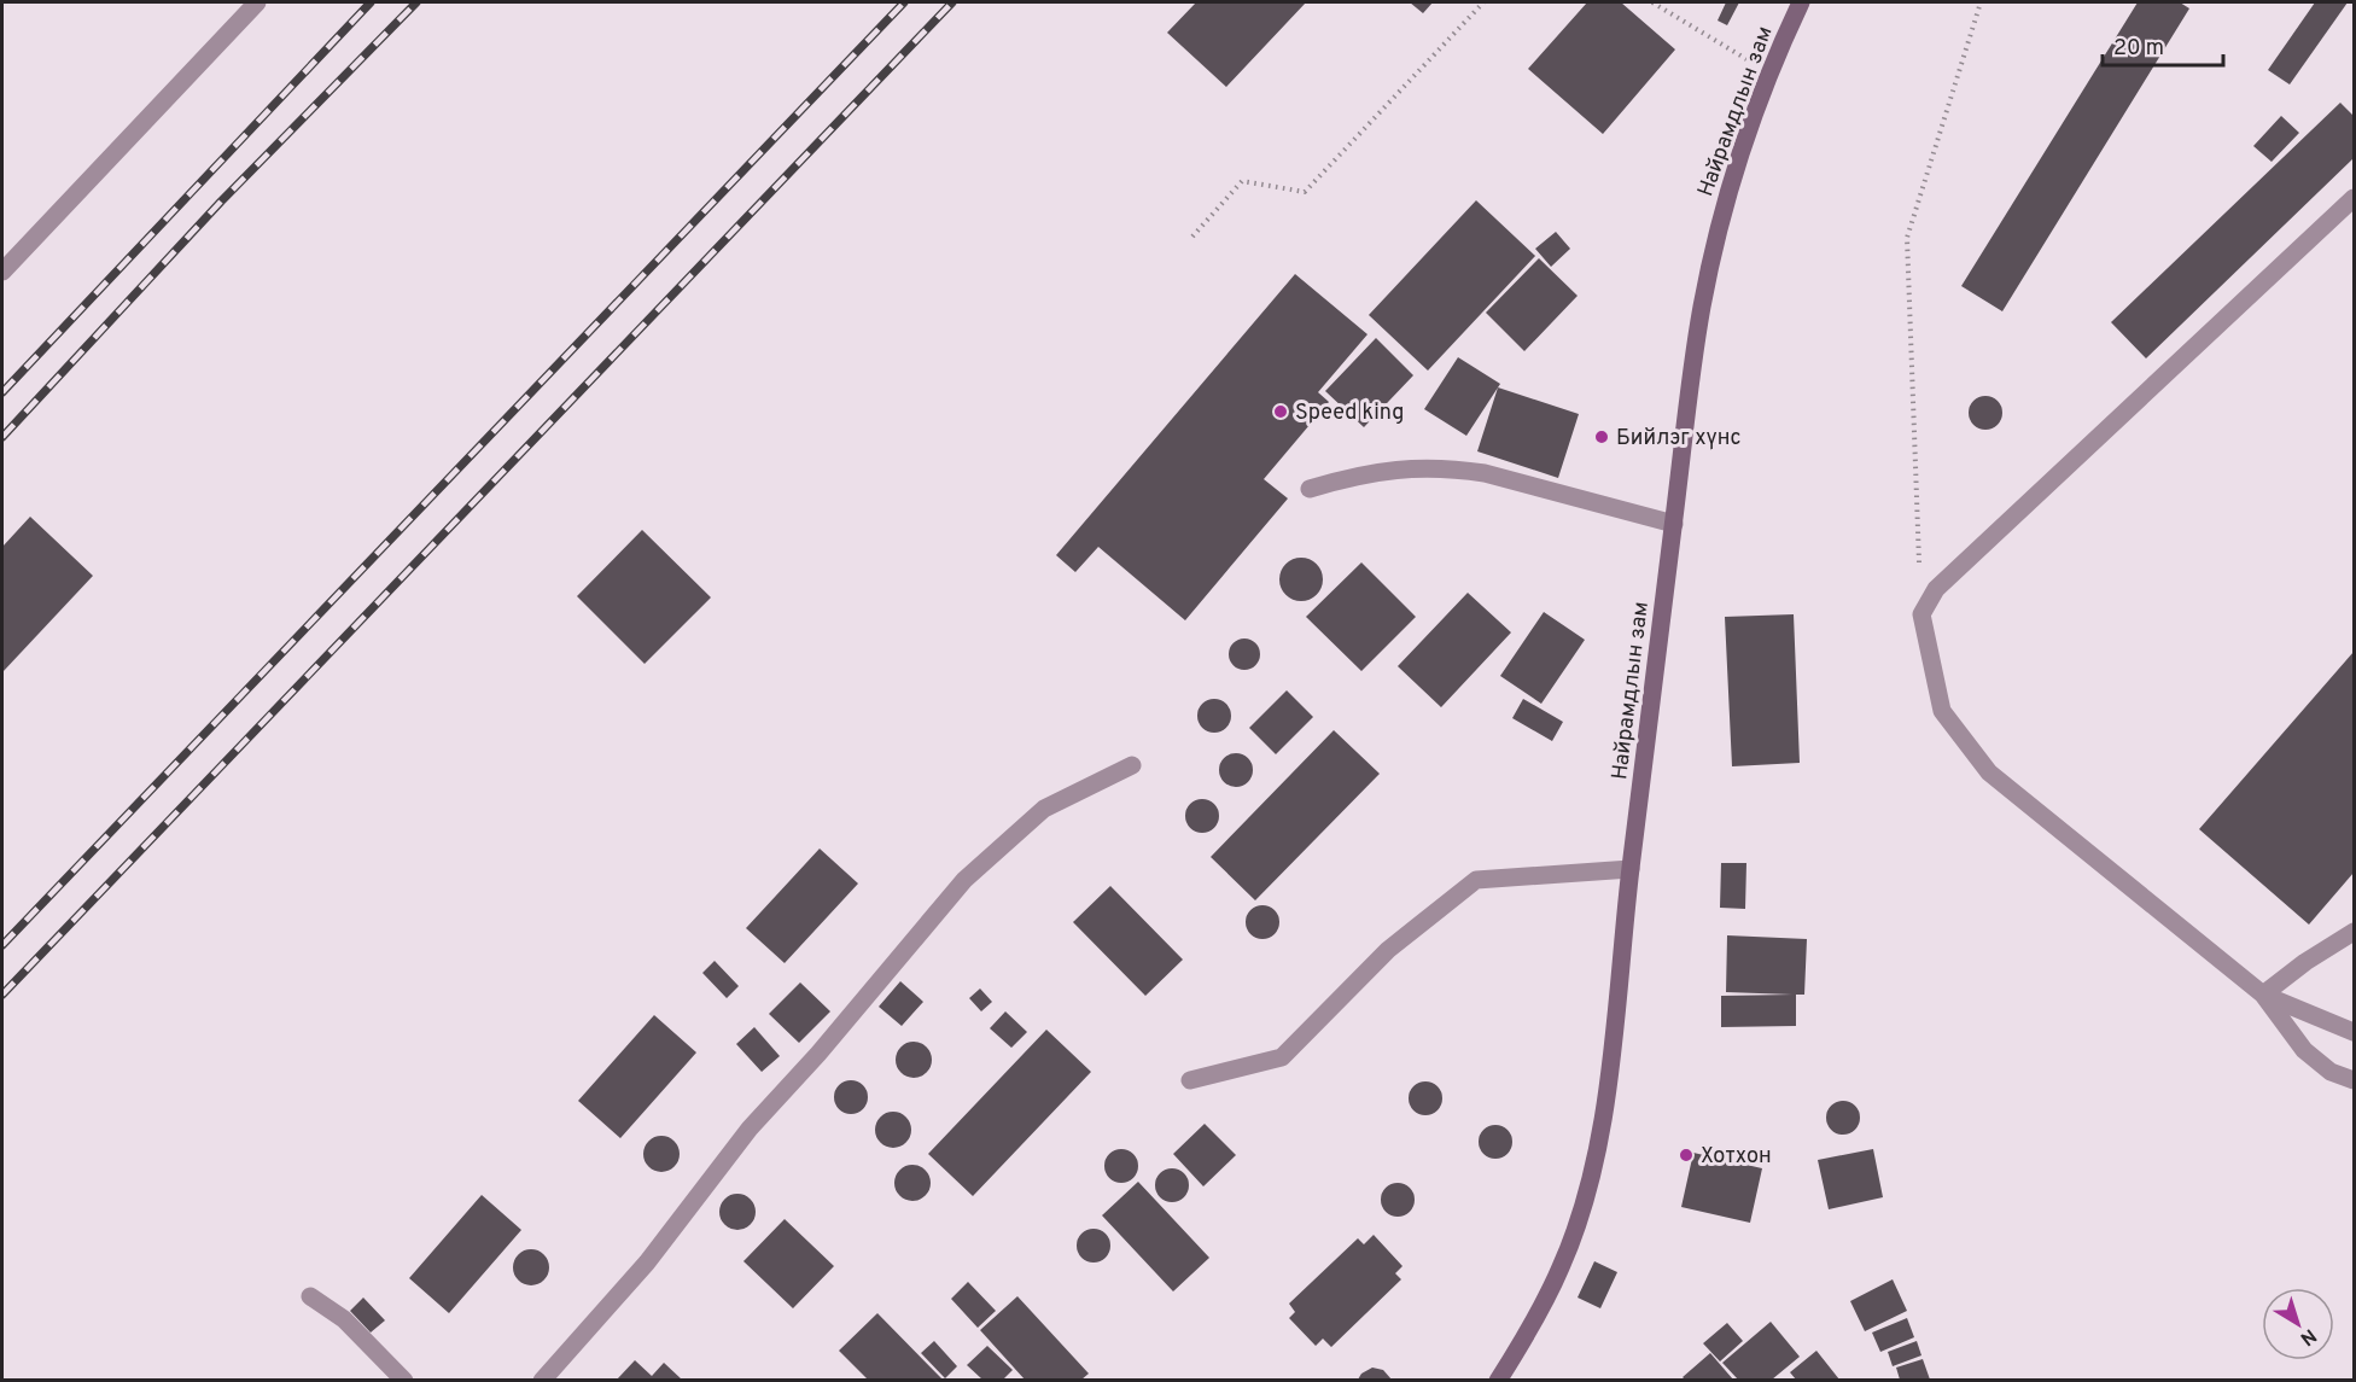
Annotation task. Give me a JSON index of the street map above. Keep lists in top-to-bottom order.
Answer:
{
  "streets": {
    "main road": ["Найрамдлын зам"]
  },
  "places": ["Speed king", "Бийлэг хүнс", "Хотхон"],
  "scale_bar": "20 m",
  "north": "bottom right"
}
